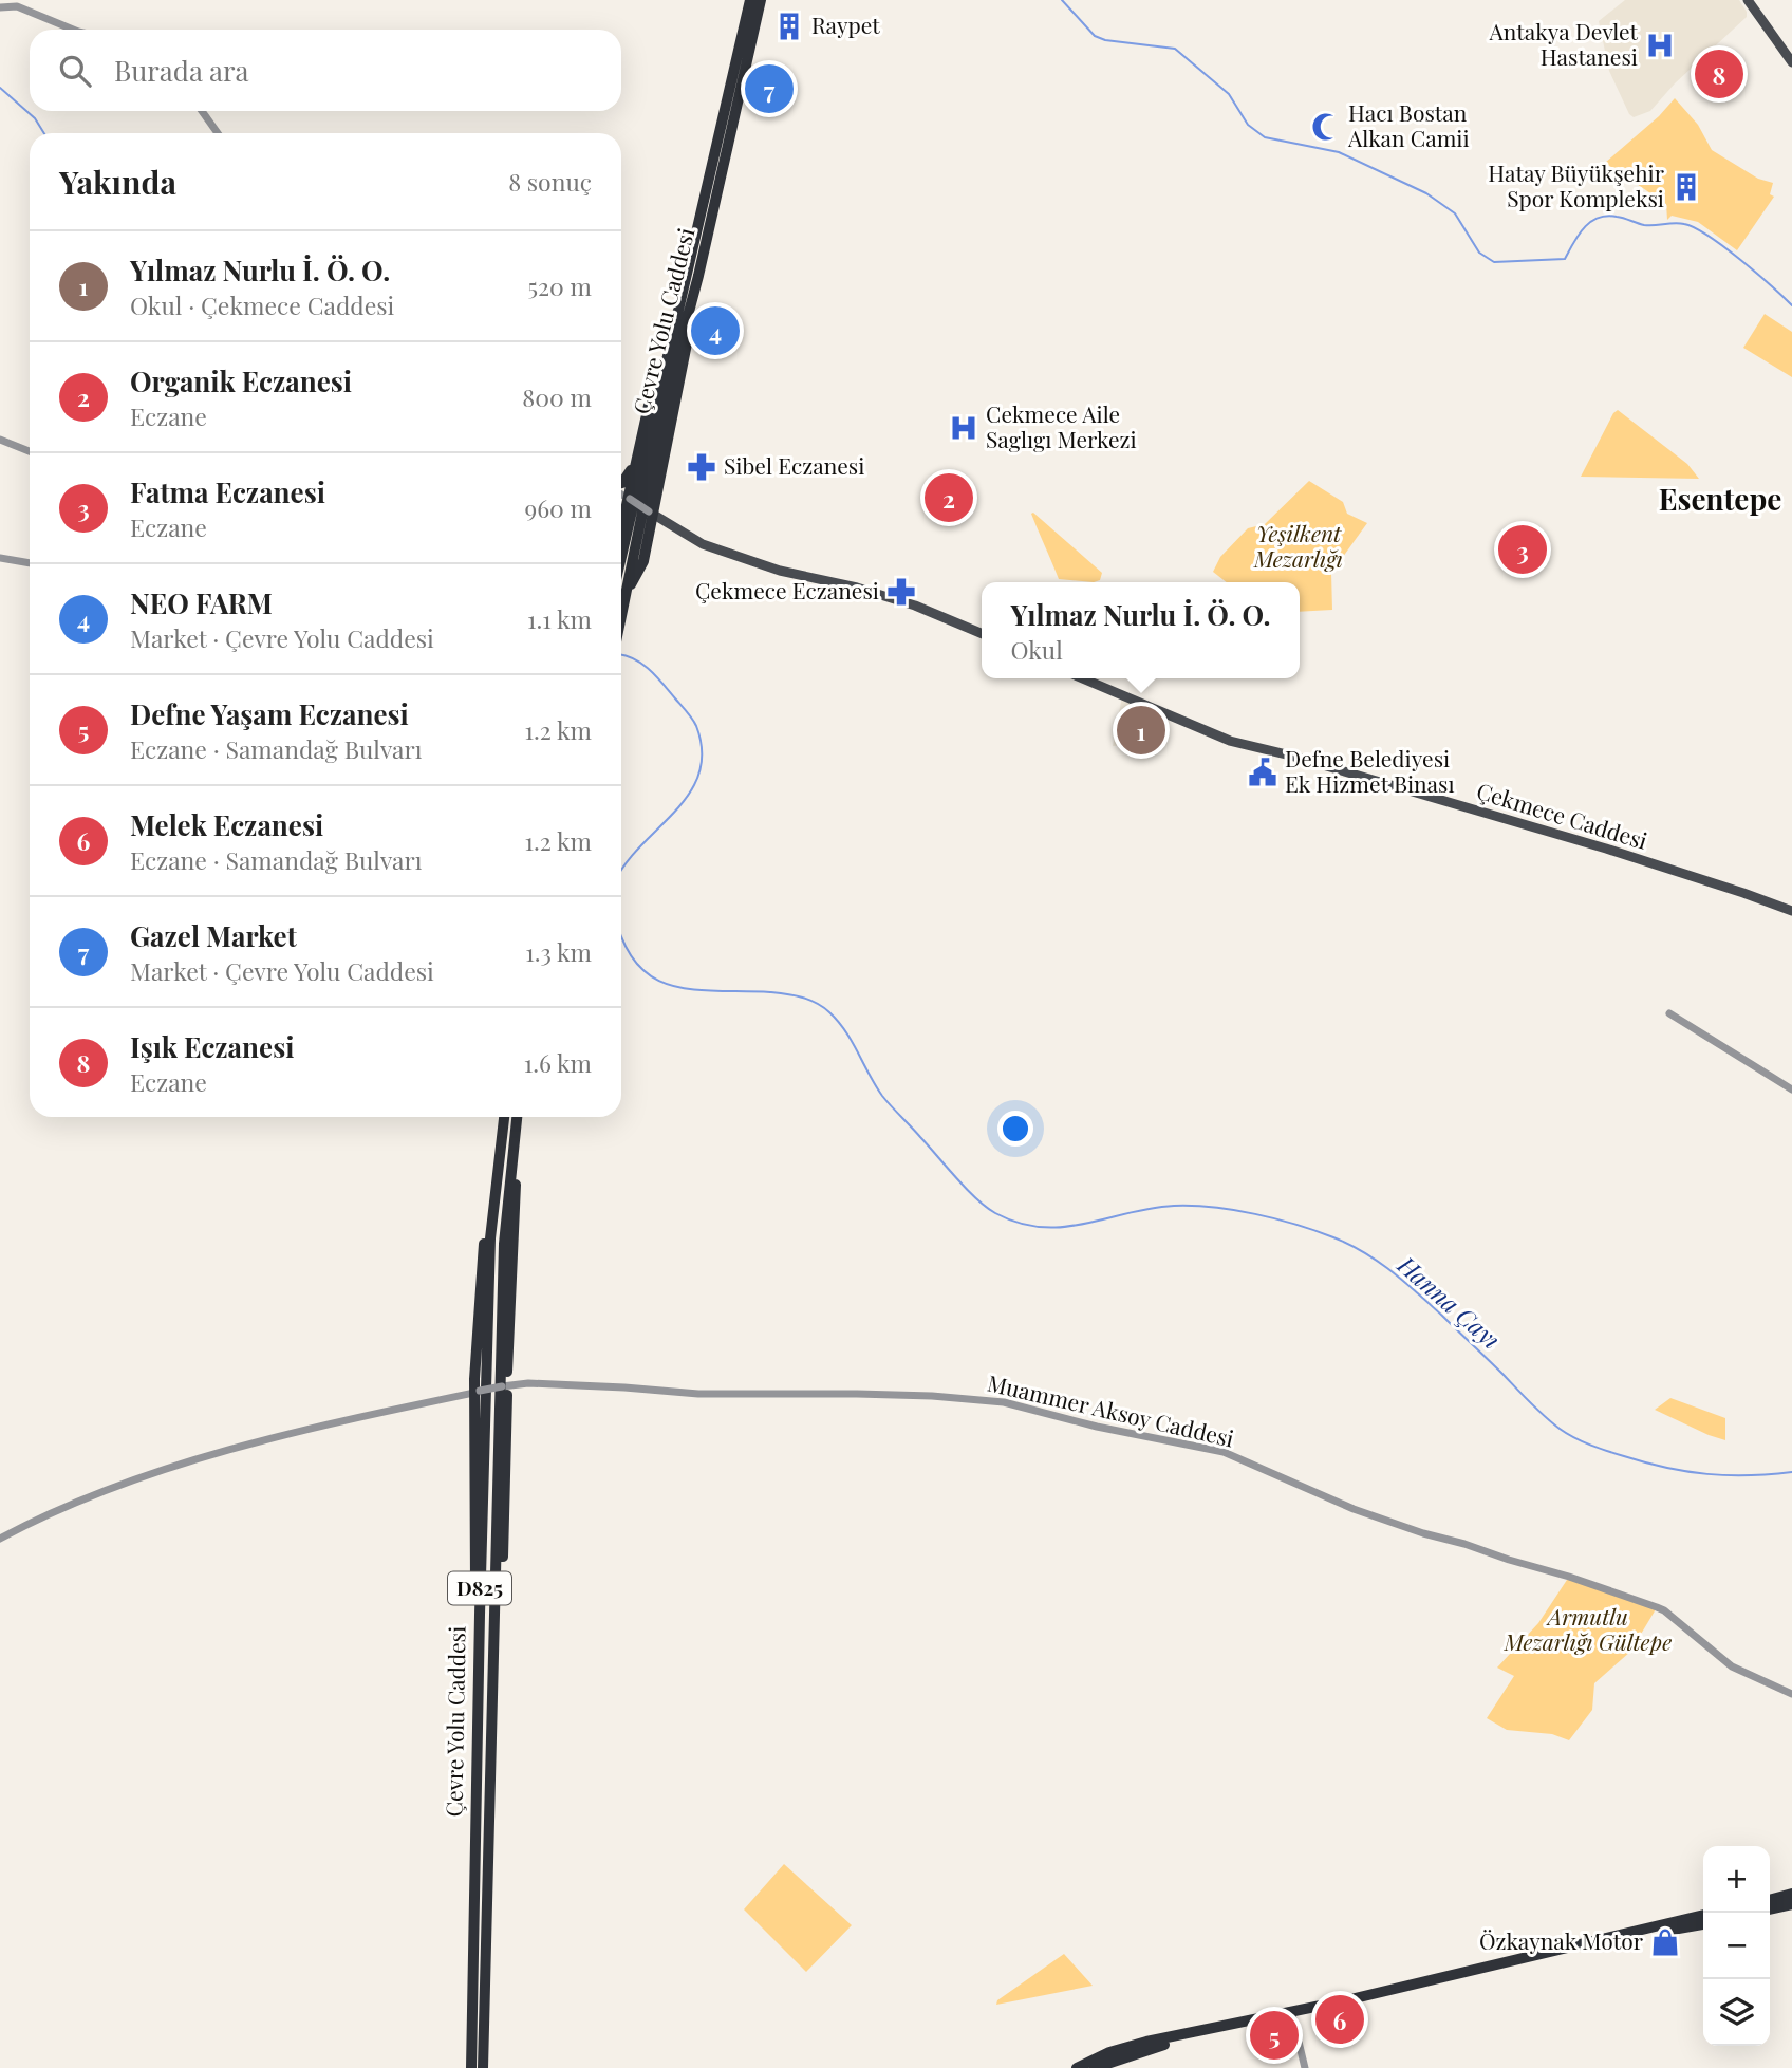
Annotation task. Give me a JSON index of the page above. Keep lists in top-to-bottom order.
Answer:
{
  "streets": {
    "highway": ["Çevre Yolu Caddesi", "D825"],
    "main road": ["Çekmece Caddesi"],
    "street": ["Muammer Aksoy Caddesi"]
  },
  "districts": ["Esentepe"],
  "water": ["Hanna Çayı"],
  "parks": ["Yeşilkent Mezarlığı", "Armutlu Mezarlığı Gültepe"],
  "places": {
    "building": ["Raypet", "Hatay Büyükşehir Spor Kompleksi"],
    "hospital": ["Antakya Devlet Hastanesi", "Cekmece Aile Saglıgı Merkezi"],
    "mosque": ["Hacı Bostan Alkan Camii"],
    "pharmacy": ["Sibel Eczanesi", "Çekmece Eczanesi"],
    "public building": ["Defne Belediyesi Ek Hizmet Binası"],
    "shop": ["Özkaynak Motor"]
  },
  "page": {
    "search": "Burada ara",
    "pins": [
      "8",
      "7",
      "4",
      "2",
      "3",
      "1",
      "6",
      "5"
    ],
    "heading": ["Yakında", "8 sonuç"],
    "list": [
      {
        "mark": "1",
        "name": "Yılmaz Nurlu İ. Ö. O.",
        "note": "Okul · Çekmece Caddesi",
        "value": "520 m"
      },
      {
        "mark": "2",
        "name": "Organik Eczanesi",
        "note": "Eczane",
        "value": "800 m"
      },
      {
        "mark": "3",
        "name": "Fatma Eczanesi",
        "note": "Eczane",
        "value": "960 m"
      },
      {
        "mark": "4",
        "name": "NEO FARM",
        "note": "Market · Çevre Yolu Caddesi",
        "value": "1.1 km"
      },
      {
        "mark": "5",
        "name": "Defne Yaşam Eczanesi",
        "note": "Eczane · Samandağ Bulvarı",
        "value": "1.2 km"
      },
      {
        "mark": "6",
        "name": "Melek Eczanesi",
        "note": "Eczane · Samandağ Bulvarı",
        "value": "1.2 km"
      },
      {
        "mark": "7",
        "name": "Gazel Market",
        "note": "Market · Çevre Yolu Caddesi",
        "value": "1.3 km"
      },
      {
        "mark": "8",
        "name": "Işık Eczanesi",
        "note": "Eczane",
        "value": "1.6 km"
      }
    ],
    "popup": ["Yılmaz Nurlu İ. Ö. O.", "Okul"],
    "map_buttons": ["+", "−"]
  }
}
